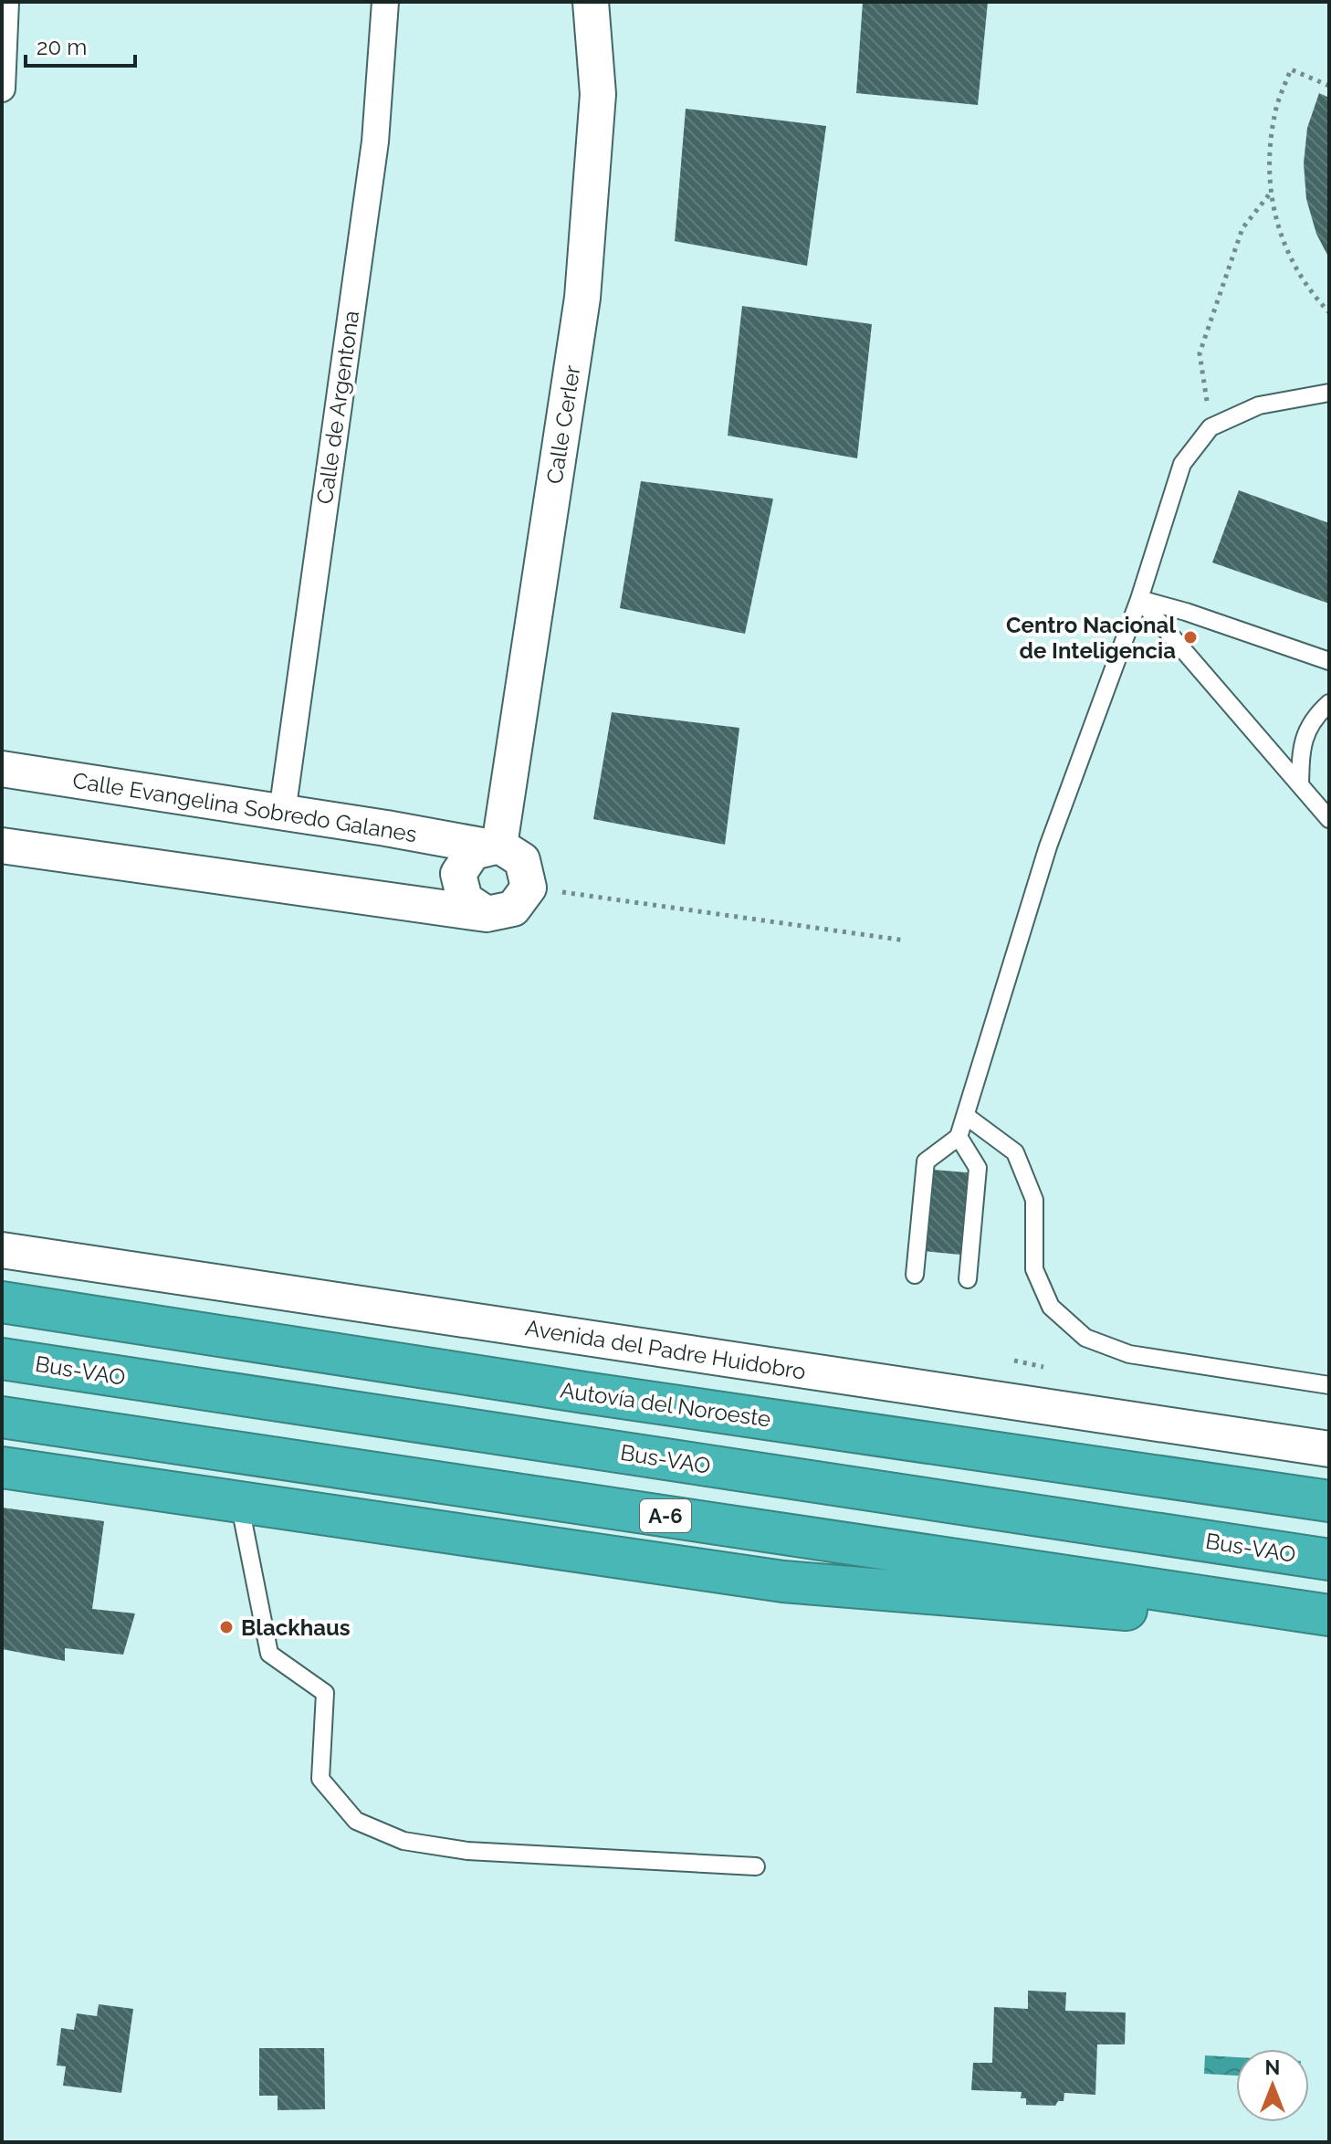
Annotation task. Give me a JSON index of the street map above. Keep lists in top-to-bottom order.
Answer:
{
  "streets": {
    "highway": ["Bus-VAO", "Autovía del Noroeste", "A-6"],
    "street": [
      "Calle de Argentona",
      "Calle Cerler",
      "Calle Evangelina Sobredo Galanes",
      "Avenida del Padre Huidobro"
    ]
  },
  "crossings": [
    ["Calle de Argentona", "Calle Evangelina Sobredo Galanes"],
    ["Calle Cerler", "Calle Evangelina Sobredo Galanes"]
  ],
  "places": ["Centro Nacional de Inteligencia", "Blackhaus"],
  "scale_bar": "20 m",
  "north": "top"
}
